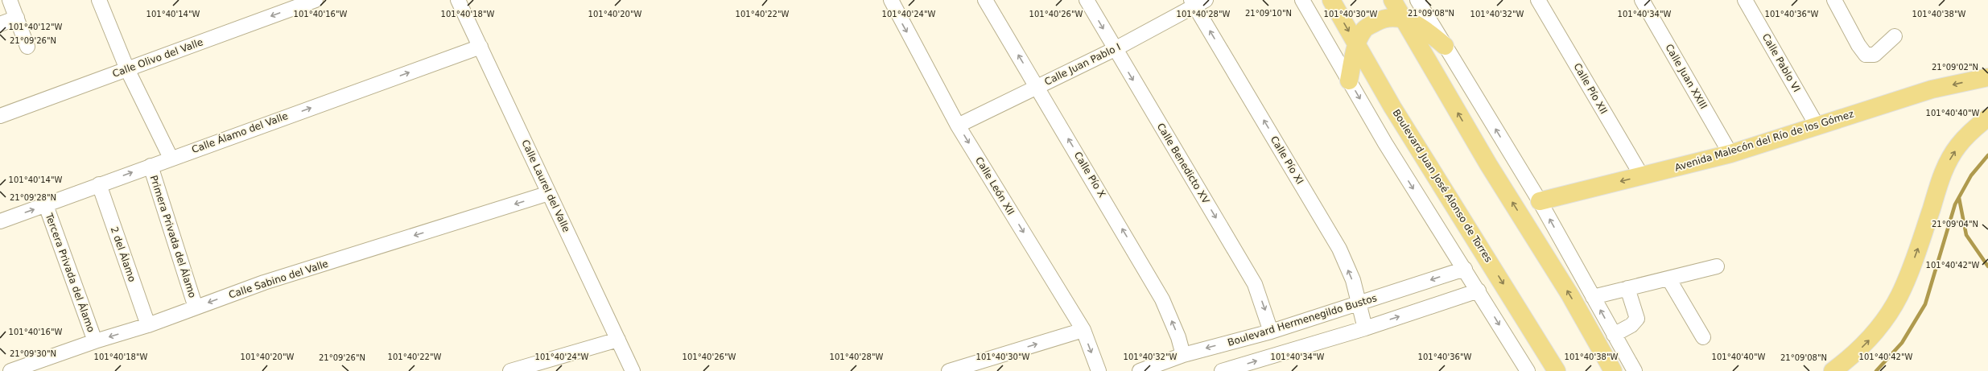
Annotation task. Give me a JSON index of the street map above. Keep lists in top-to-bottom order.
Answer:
{
  "streets": {
    "main road": ["Avenida Malecón del Río de los Gómez", "Boulevard Juan José Alonso de Torres"],
    "street": [
      "Calle Olivo del Valle",
      "Calle Pablo VI",
      "Calle Juan Pablo I",
      "Calle Juan XXIII",
      "Calle Pío XII",
      "Calle Álamo del Valle",
      "Calle Pío XI",
      "Calle Benedicto XV",
      "Calle Pío X",
      "Calle Laurel del Valle",
      "Calle León XII",
      "Primera Privada del Álamo",
      "2 del Álamo",
      "Tercera Privada del Álamo",
      "Calle Sabino del Valle",
      "Boulevard Hermenegildo Bustos"
    ]
  },
  "crossings": [
    ["Calle Pablo VI", "Avenida Malecón del Río de los Gómez"],
    ["Calle Juan Pablo I", "Calle Pío XI"],
    ["Calle Juan Pablo I", "Calle Benedicto XV"],
    ["Calle Juan Pablo I", "Calle Pío X"],
    ["Calle Juan Pablo I", "Calle León XII"],
    ["Calle Juan XXIII", "Avenida Malecón del Río de los Gómez"],
    ["Calle Pío XII", "Avenida Malecón del Río de los Gómez"],
    ["Calle Álamo del Valle", "Calle Laurel del Valle"],
    ["Calle Álamo del Valle", "Primera Privada del Álamo"],
    ["Calle Álamo del Valle", "2 del Álamo"],
    ["Calle Álamo del Valle", "Tercera Privada del Álamo"],
    ["Calle Pío XI", "Boulevard Hermenegildo Bustos"],
    ["Calle Benedicto XV", "Boulevard Hermenegildo Bustos"],
    ["Calle Pío X", "Boulevard Hermenegildo Bustos"],
    ["Calle Laurel del Valle", "Calle Sabino del Valle"],
    ["Primera Privada del Álamo", "Calle Sabino del Valle"],
    ["2 del Álamo", "Calle Sabino del Valle"],
    ["Tercera Privada del Álamo", "Calle Sabino del Valle"]
  ],
  "one_way": [
    "Calle Olivo del Valle",
    "Calle Álamo del Valle",
    "Avenida Malecón del Río de los Gómez",
    "Calle Benedicto XV",
    "Calle Pío X",
    "Calle León XII",
    "Calle Sabino del Valle"
  ],
  "coordinates": [
    "21°09'10\"N",
    "21°09'08\"N",
    "101°40'16\"W",
    "101°40'24\"W",
    "101°40'38\"W",
    "101°40'14\"W",
    "101°40'18\"W",
    "101°40'20\"W",
    "101°40'22\"W",
    "101°40'26\"W",
    "101°40'28\"W",
    "101°40'30\"W",
    "101°40'32\"W",
    "101°40'34\"W",
    "101°40'36\"W",
    "101°40'12\"W",
    "21°09'26\"N",
    "21°09'02\"N",
    "101°40'40\"W",
    "21°09'28\"N",
    "21°09'04\"N",
    "101°40'42\"W",
    "21°09'30\"N"
  ]
}
